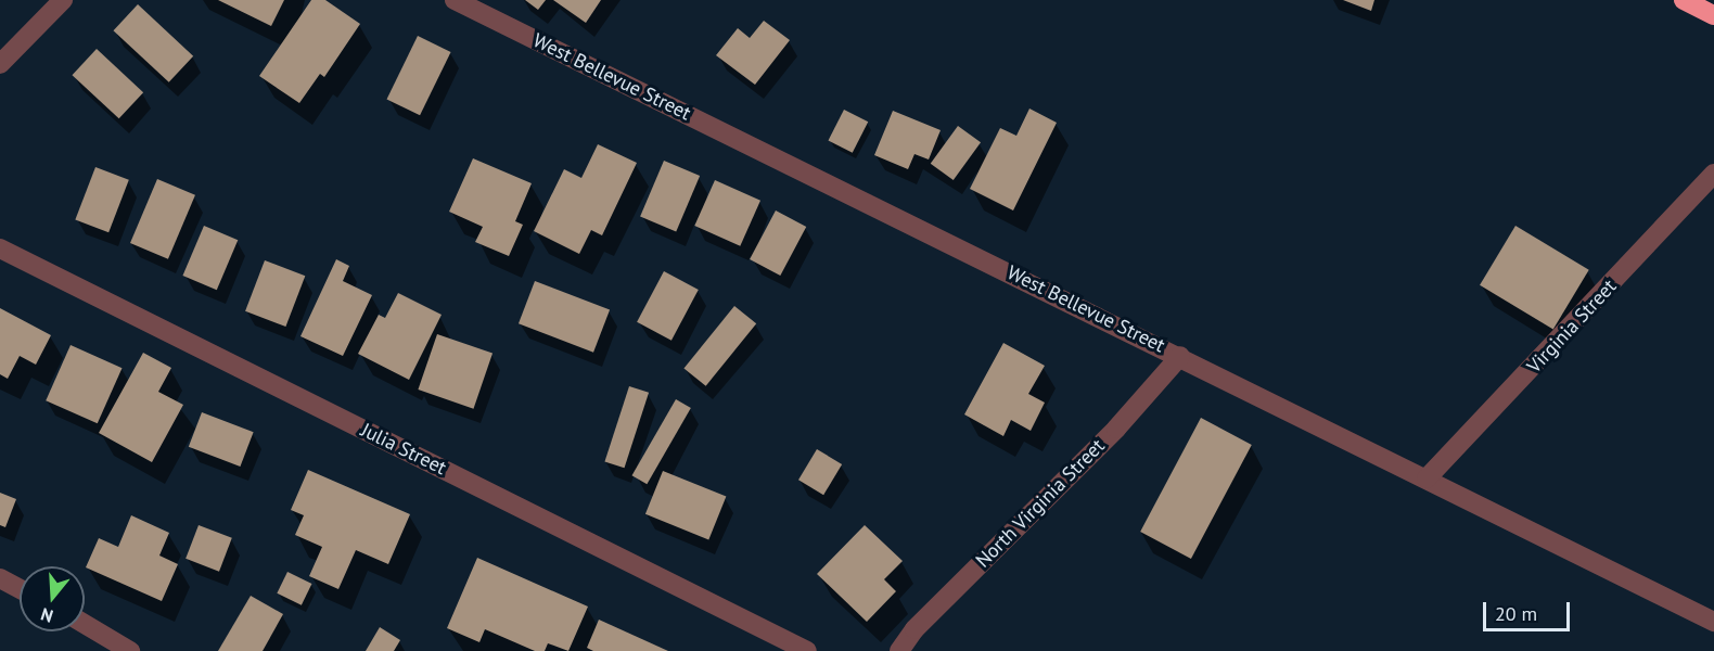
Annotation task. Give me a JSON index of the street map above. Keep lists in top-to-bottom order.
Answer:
{
  "streets": {
    "street": [
      "West Bellevue Street",
      "Virginia Street",
      "Julia Street",
      "North Virginia Street"
    ]
  },
  "crossings": [
    ["West Bellevue Street", "Virginia Street"],
    ["West Bellevue Street", "North Virginia Street"]
  ],
  "scale_bar": "20 m",
  "north": "bottom"
}
